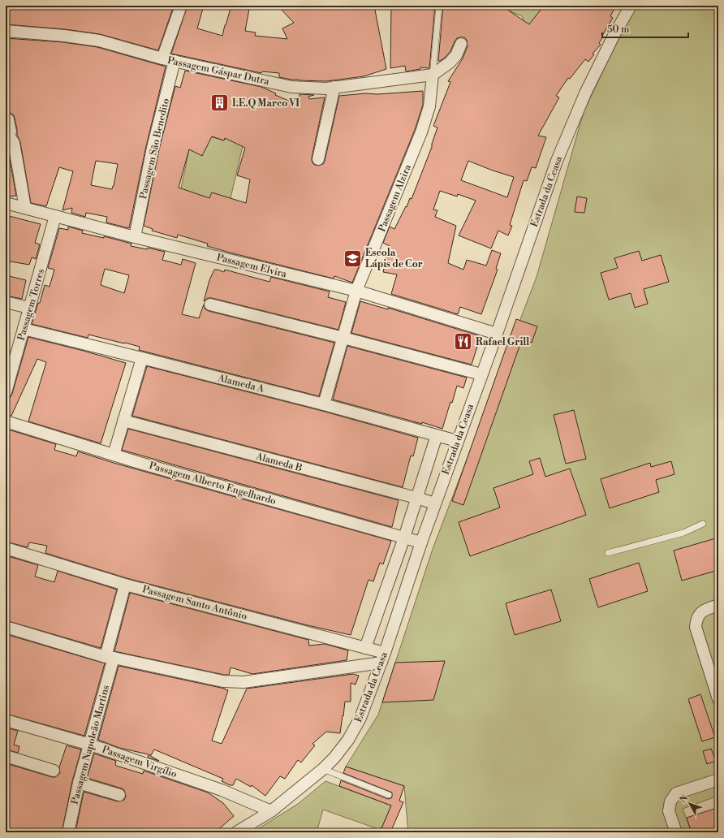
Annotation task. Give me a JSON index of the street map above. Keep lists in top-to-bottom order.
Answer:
{
  "streets": {
    "street": [
      "Passagem Gáspar Dutra",
      "Passagem São Benedito",
      "Estrada da Ceasa",
      "Passagem Alzira",
      "Passagem Elvira",
      "Passagem Torres",
      "Alameda A",
      "Alameda B",
      "Passagem Alberto Engelhardo",
      "Passagem Santo Antônio",
      "Passagem Napoleão Martins",
      "Passagem Virgílio"
    ]
  },
  "crossings": [
    ["Passagem Gáspar Dutra", "Passagem São Benedito"],
    ["Passagem Gáspar Dutra", "Passagem Alzira"],
    ["Passagem São Benedito", "Passagem Elvira"],
    ["Estrada da Ceasa", "Passagem Elvira"],
    ["Estrada da Ceasa", "Alameda A"],
    ["Estrada da Ceasa", "Alameda B"],
    ["Estrada da Ceasa", "Passagem Alberto Engelhardo"],
    ["Estrada da Ceasa", "Passagem Santo Antônio"],
    ["Estrada da Ceasa", "Passagem Virgílio"],
    ["Passagem Alzira", "Passagem Elvira"],
    ["Passagem Alzira", "Alameda A"],
    ["Passagem Elvira", "Passagem Torres"],
    ["Passagem Torres", "Alameda A"],
    ["Passagem Santo Antônio", "Passagem Napoleão Martins"],
    ["Passagem Napoleão Martins", "Passagem Virgílio"]
  ],
  "places": {
    "building": ["I.E.Q Marco VI"],
    "school or university": ["Escola Lápis de Cor"],
    "restaurant": ["Rafael Grill"]
  },
  "scale_bar": "50 m",
  "north": "top left"
}
